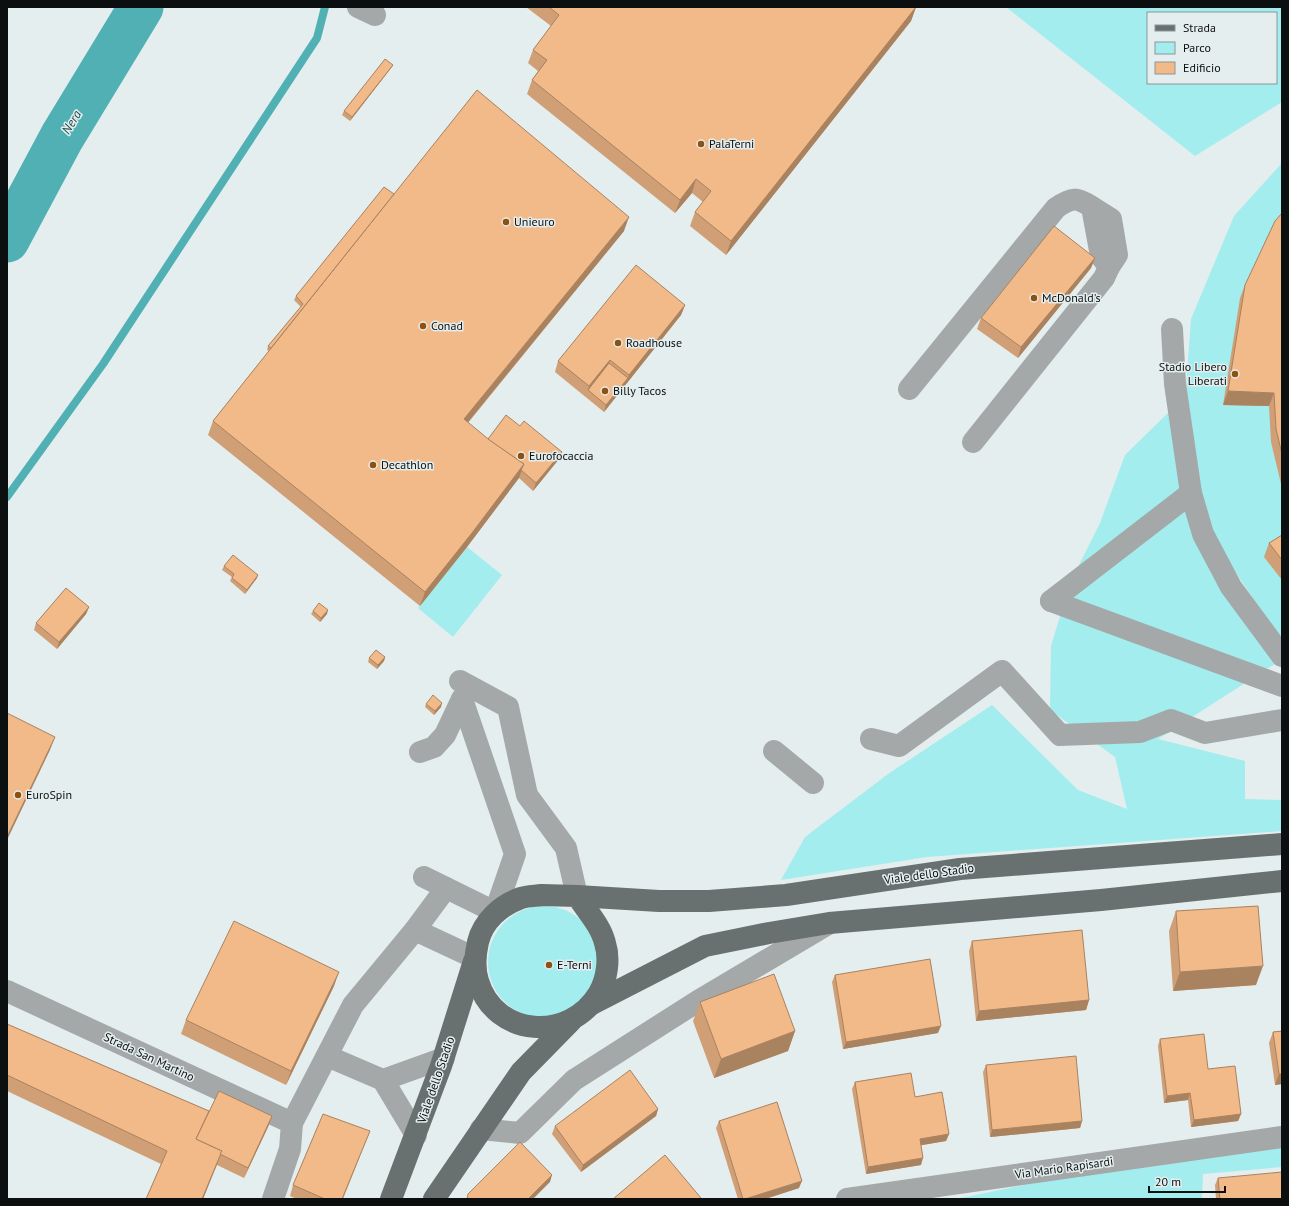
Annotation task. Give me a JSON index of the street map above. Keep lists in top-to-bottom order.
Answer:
{
  "streets": {
    "main road": ["Viale dello Stadio"],
    "street": ["Strada San Martino", "Via Mario Rapisardi"]
  },
  "water": ["Nera"],
  "places": [
    "PalaTerni",
    "Unieuro",
    "McDonald's",
    "Conad",
    "Roadhouse",
    "Stadio Libero Liberati",
    "Billy Tacos",
    "Eurofocaccia",
    "Decathlon",
    "EuroSpin",
    "E-Terni"
  ],
  "legend": ["Strada", "Parco", "Edificio"],
  "scale_bar": "20 m"
}
